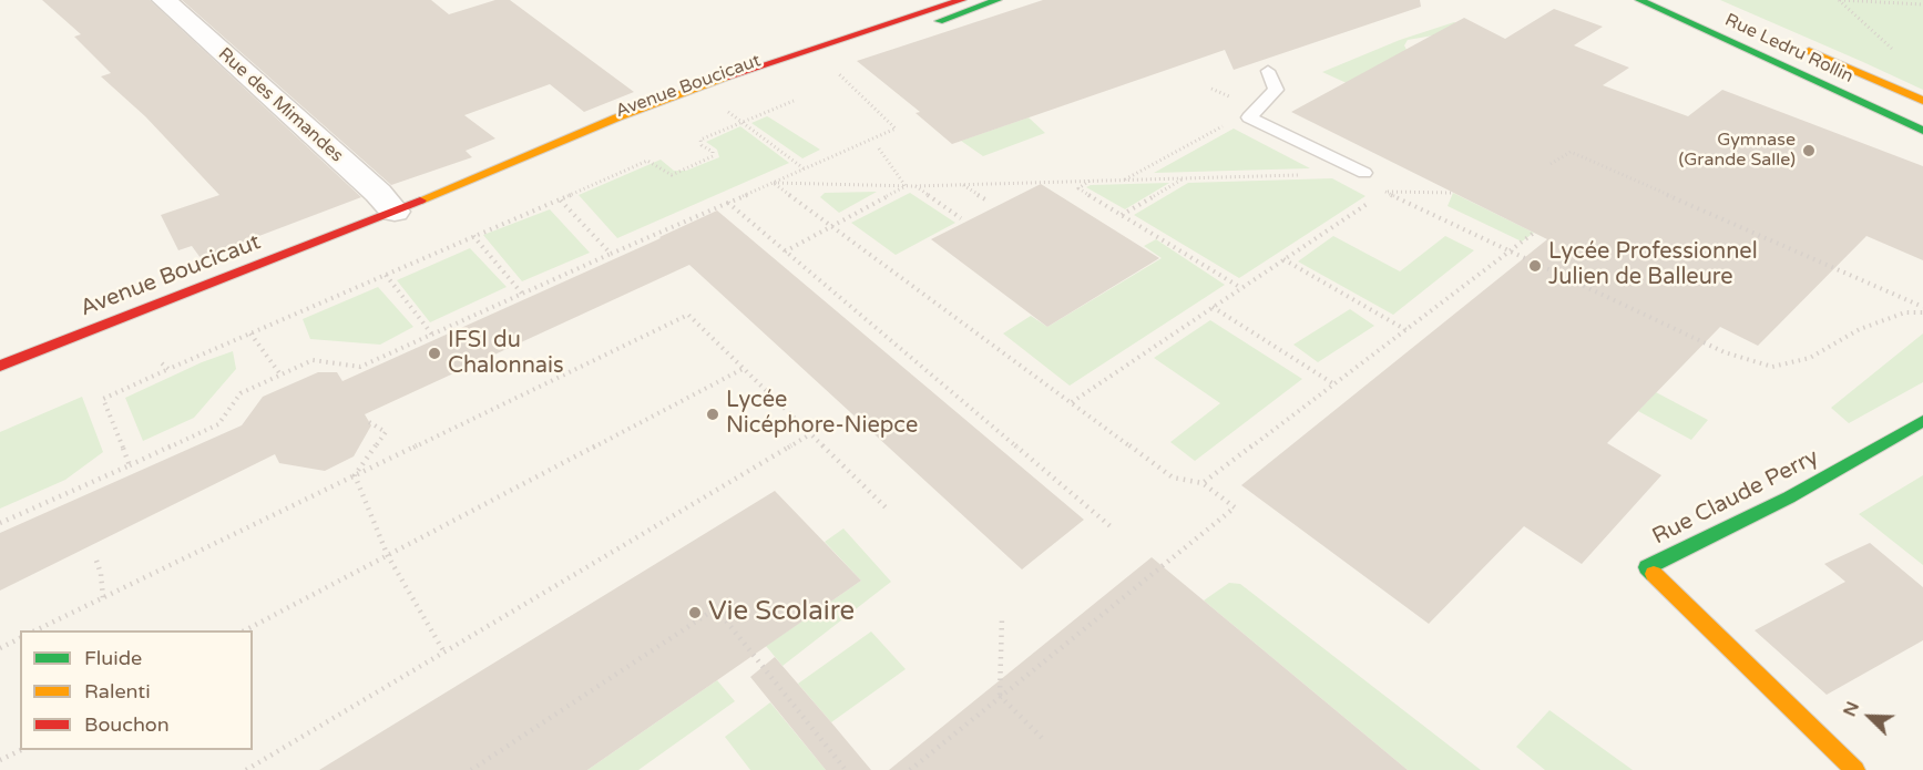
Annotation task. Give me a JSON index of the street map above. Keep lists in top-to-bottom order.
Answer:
{
  "streets": {
    "main road": ["Rue Ledru Rollin", "Avenue Boucicaut", "Rue Claude Perry"],
    "street": ["Rue des Mimandes"]
  },
  "crossings": [
    ["Avenue Boucicaut", "Rue des Mimandes"]
  ],
  "places": [
    "Gymnase (Grande Salle)",
    "Lycée Professionnel Julien de Balleure",
    "IFSI du Chalonnais",
    "Lycée Nicéphore-Niepce",
    "Vie Scolaire"
  ],
  "legend": ["Fluide", "Ralenti", "Bouchon"],
  "north": "top left"
}
